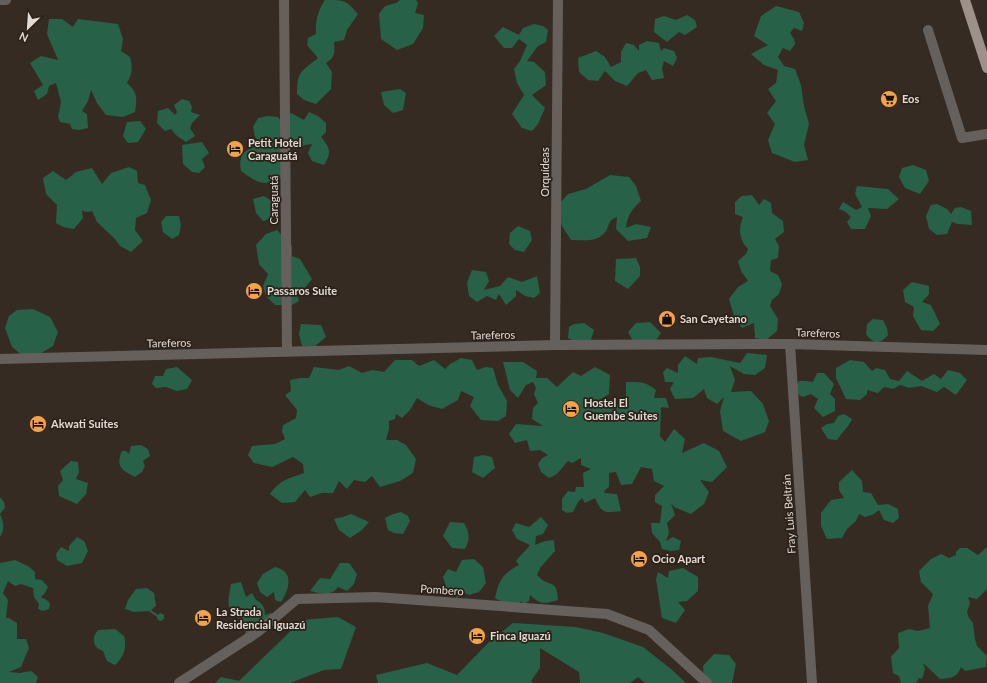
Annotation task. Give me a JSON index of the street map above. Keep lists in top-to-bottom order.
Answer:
{
  "streets": {
    "street": [
      "Orquídeas",
      "Caraguatá",
      "Tareferos",
      "Fray Luis Beltrán",
      "Pombero"
    ]
  },
  "crossings": [
    ["Orquídeas", "Tareferos"],
    ["Caraguatá", "Tareferos"],
    ["Tareferos", "Fray Luis Beltrán"]
  ],
  "places": {
    "supermarket": ["Eos"],
    "hotel": [
      "Petit Hotel Caraguatá",
      "Passaros Suite",
      "Hostel El Guembe Suites",
      "Akwati Suites",
      "Ocio Apart",
      "La Strada Residencial Iguazú",
      "Finca Iguazú"
    ],
    "shop": ["San Cayetano"]
  },
  "north": "bottom left"
}
